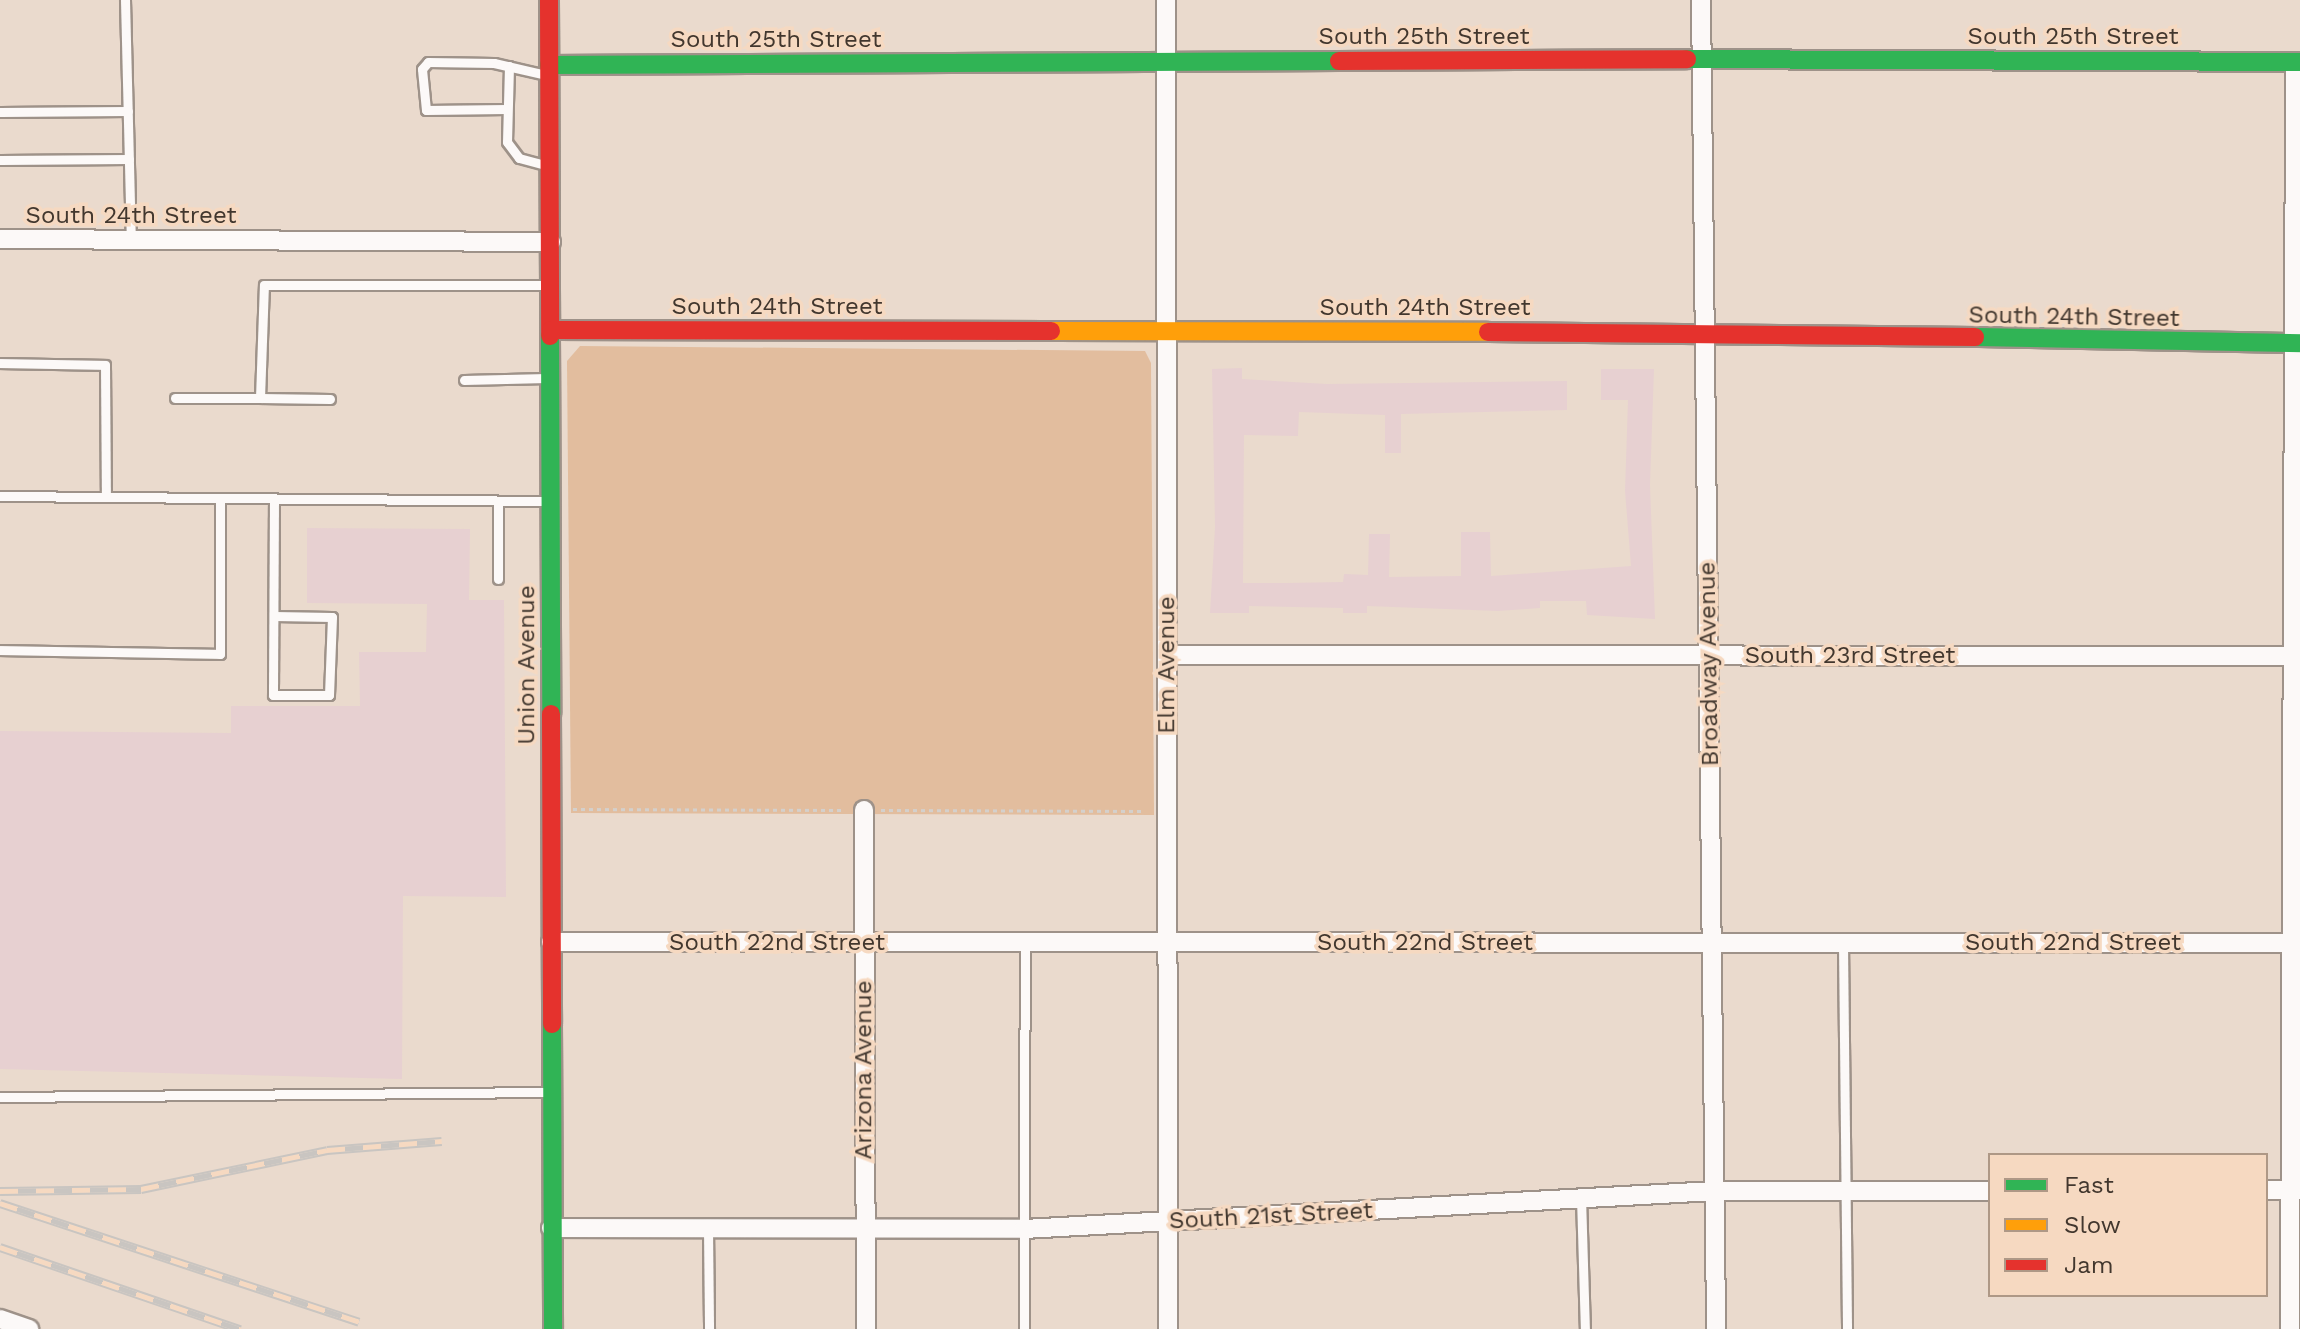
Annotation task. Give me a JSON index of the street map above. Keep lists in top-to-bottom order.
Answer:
{
  "streets": {
    "street": [
      "South 25th Street",
      "South 24th Street",
      "South 23rd Street",
      "Broadway Avenue",
      "Union Avenue",
      "Elm Avenue",
      "South 22nd Street",
      "Arizona Avenue",
      "South 21st Street"
    ]
  },
  "crossings": [
    ["South 25th Street", "Broadway Avenue"],
    ["South 25th Street", "Union Avenue"],
    ["South 25th Street", "Elm Avenue"],
    ["South 24th Street", "Broadway Avenue"],
    ["South 24th Street", "Union Avenue"],
    ["South 24th Street", "Elm Avenue"],
    ["South 23rd Street", "Broadway Avenue"],
    ["South 23rd Street", "Elm Avenue"],
    ["Broadway Avenue", "South 22nd Street"],
    ["Broadway Avenue", "South 21st Street"],
    ["Union Avenue", "South 22nd Street"],
    ["Union Avenue", "South 21st Street"],
    ["Elm Avenue", "South 22nd Street"],
    ["Elm Avenue", "South 21st Street"],
    ["South 22nd Street", "Arizona Avenue"],
    ["Arizona Avenue", "South 21st Street"]
  ],
  "legend": ["Fast", "Slow", "Jam"]
}
